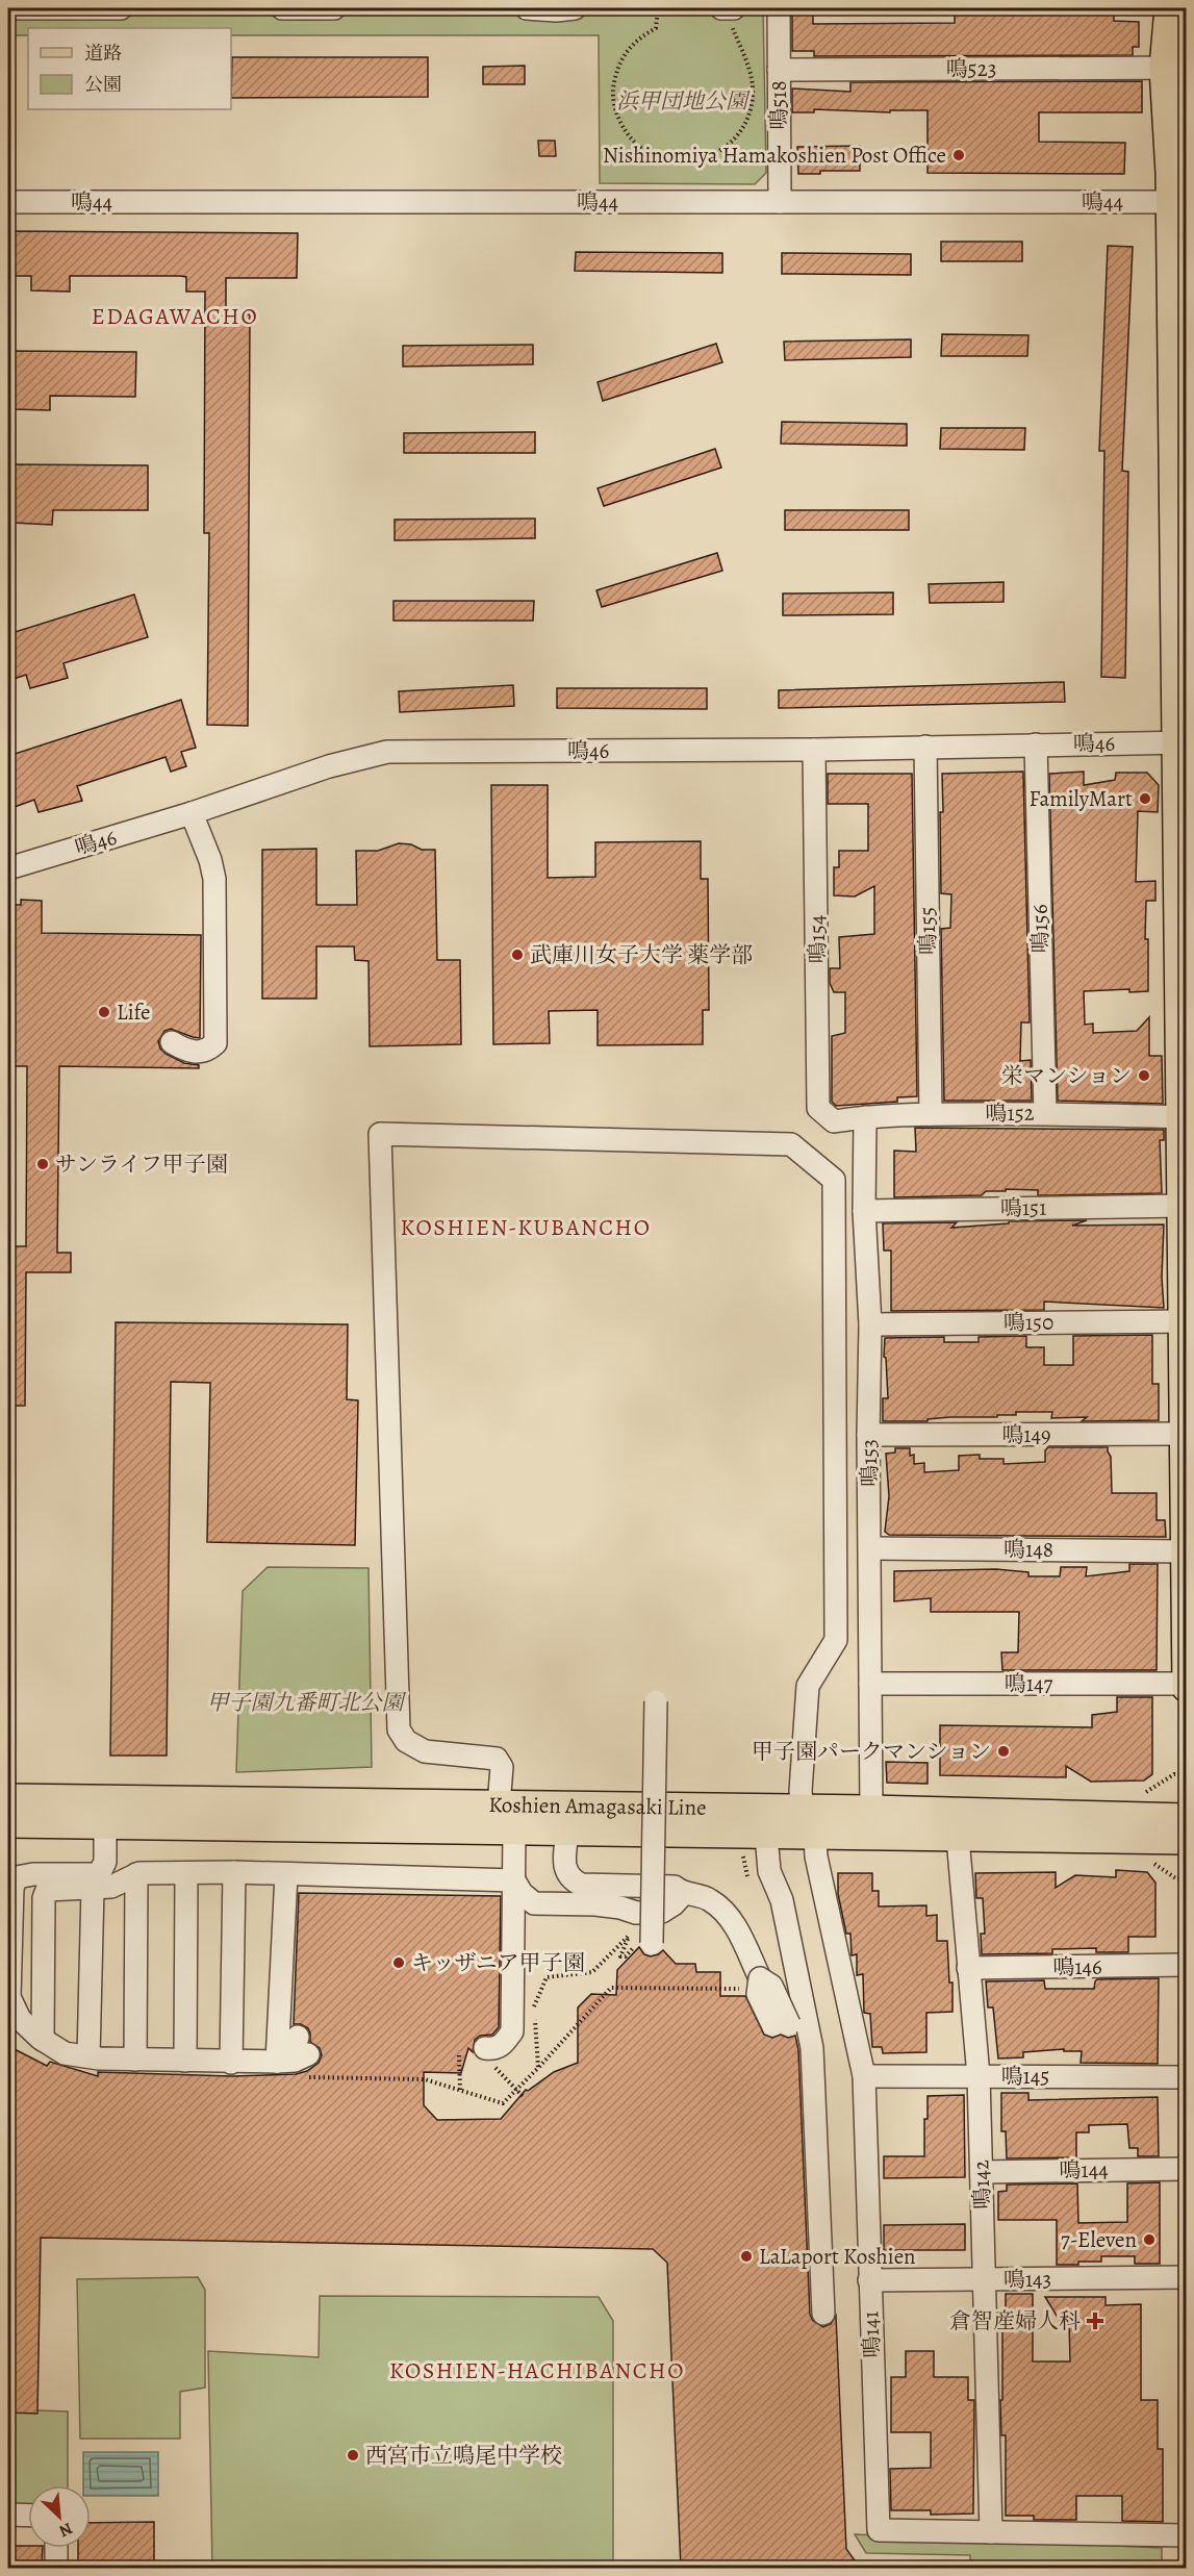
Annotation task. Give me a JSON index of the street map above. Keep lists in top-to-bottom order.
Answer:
{
  "streets": {
    "main road": ["Koshien Amagasaki Line"],
    "street": [
      "鳴523",
      "鳴518",
      "鳴44",
      "鳴46",
      "鳴156",
      "鳴155",
      "鳴154",
      "鳴152",
      "鳴151",
      "鳴150",
      "鳴149",
      "鳴153",
      "鳴148",
      "鳴147",
      "鳴146",
      "鳴145",
      "鳴144",
      "鳴142",
      "鳴143",
      "鳴141"
    ]
  },
  "crossings": [
    ["鳴523", "鳴518"],
    ["鳴518", "鳴44"],
    ["鳴46", "鳴156"],
    ["鳴46", "鳴155"],
    ["鳴46", "鳴154"],
    ["鳴156", "鳴152"],
    ["鳴155", "鳴152"],
    ["鳴154", "鳴152"],
    ["鳴152", "鳴153"],
    ["鳴151", "鳴153"],
    ["鳴150", "鳴153"],
    ["鳴149", "鳴153"],
    ["鳴153", "鳴148"],
    ["鳴153", "鳴147"],
    ["鳴153", "Koshien Amagasaki Line"],
    ["Koshien Amagasaki Line", "鳴142"],
    ["Koshien Amagasaki Line", "鳴141"],
    ["鳴146", "鳴142"],
    ["鳴145", "鳴142"],
    ["鳴145", "鳴141"],
    ["鳴144", "鳴142"],
    ["鳴142", "鳴143"],
    ["鳴142", "鳴141"],
    ["鳴143", "鳴141"]
  ],
  "districts": ["EDAGAWACHO", "KOSHIEN-KUBANCHO", "KOSHIEN-HACHIBANCHO"],
  "parks": ["浜甲団地公園", "甲子園九番町北公園"],
  "places": {
    "other": [
      "Nishinomiya Hamakoshien Post Office",
      "FamilyMart",
      "武庫川女子大学 薬学部",
      "Life",
      "栄マンション",
      "サンライフ甲子園",
      "甲子園パークマンション",
      "キッザニア甲子園",
      "7-Eleven",
      "LaLaport Koshien",
      "西宮市立鳴尾中学校"
    ],
    "health": ["倉智産婦人科"]
  },
  "legend": ["道路", "公園"],
  "north": "bottom right"
}
